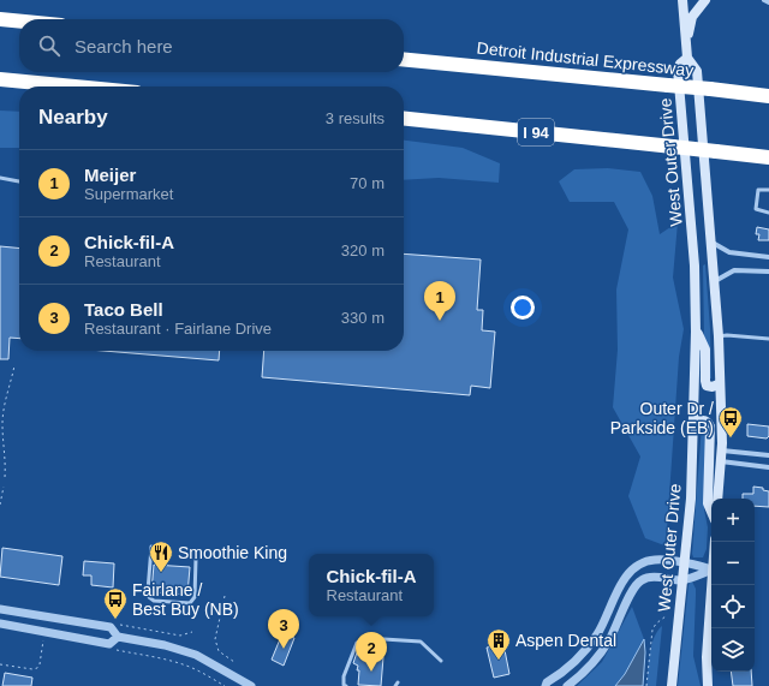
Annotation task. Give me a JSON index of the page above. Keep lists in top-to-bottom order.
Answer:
{
  "streets": {
    "highway": ["Detroit Industrial Expressway", "I 94"],
    "main road": ["West Outer Drive"]
  },
  "places": {
    "bus stop": ["Outer Dr / Parkside (EB)", "Fairlane / Best Buy (NB)"],
    "restaurant": ["Smoothie King"],
    "building": ["Aspen Dental"]
  },
  "page": {
    "search": "Search here",
    "heading": ["Nearby", "3 results"],
    "list": [
      {
        "mark": "1",
        "name": "Meijer",
        "note": "Supermarket",
        "value": "70 m"
      },
      {
        "mark": "2",
        "name": "Chick-fil-A",
        "note": "Restaurant",
        "value": "320 m"
      },
      {
        "mark": "3",
        "name": "Taco Bell",
        "note": "Restaurant · Fairlane Drive",
        "value": "330 m"
      }
    ],
    "pins": ["1", "3", "2"],
    "map_buttons": ["+", "−"],
    "popup": ["Chick-fil-A", "Restaurant"]
  }
}
